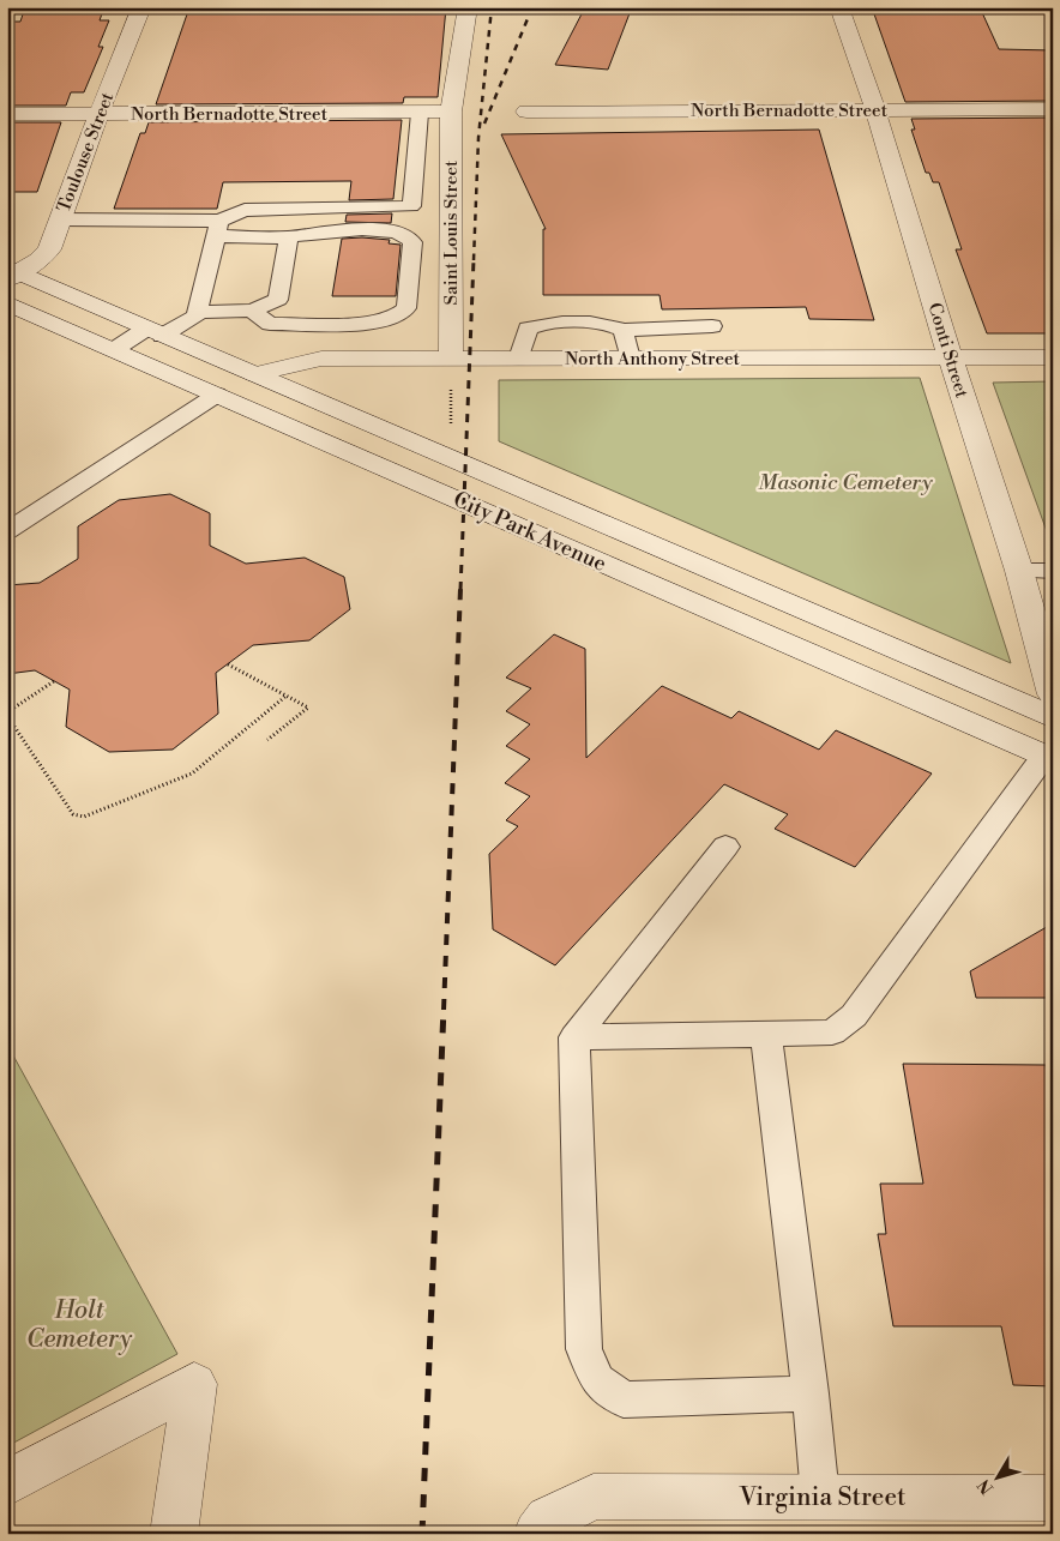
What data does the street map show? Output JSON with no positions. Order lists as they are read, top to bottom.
{
  "streets": {
    "street": [
      "North Bernadotte Street",
      "Toulouse Street",
      "Saint Louis Street",
      "Conti Street",
      "North Anthony Street",
      "City Park Avenue",
      "Virginia Street"
    ]
  },
  "crossings": [
    ["North Bernadotte Street", "Toulouse Street"],
    ["North Bernadotte Street", "Saint Louis Street"],
    ["North Bernadotte Street", "Conti Street"],
    ["Toulouse Street", "City Park Avenue"],
    ["Saint Louis Street", "North Anthony Street"],
    ["Conti Street", "North Anthony Street"],
    ["North Anthony Street", "City Park Avenue"]
  ],
  "parks": ["Masonic Cemetery", "Holt Cemetery"],
  "north": "bottom left"
}
